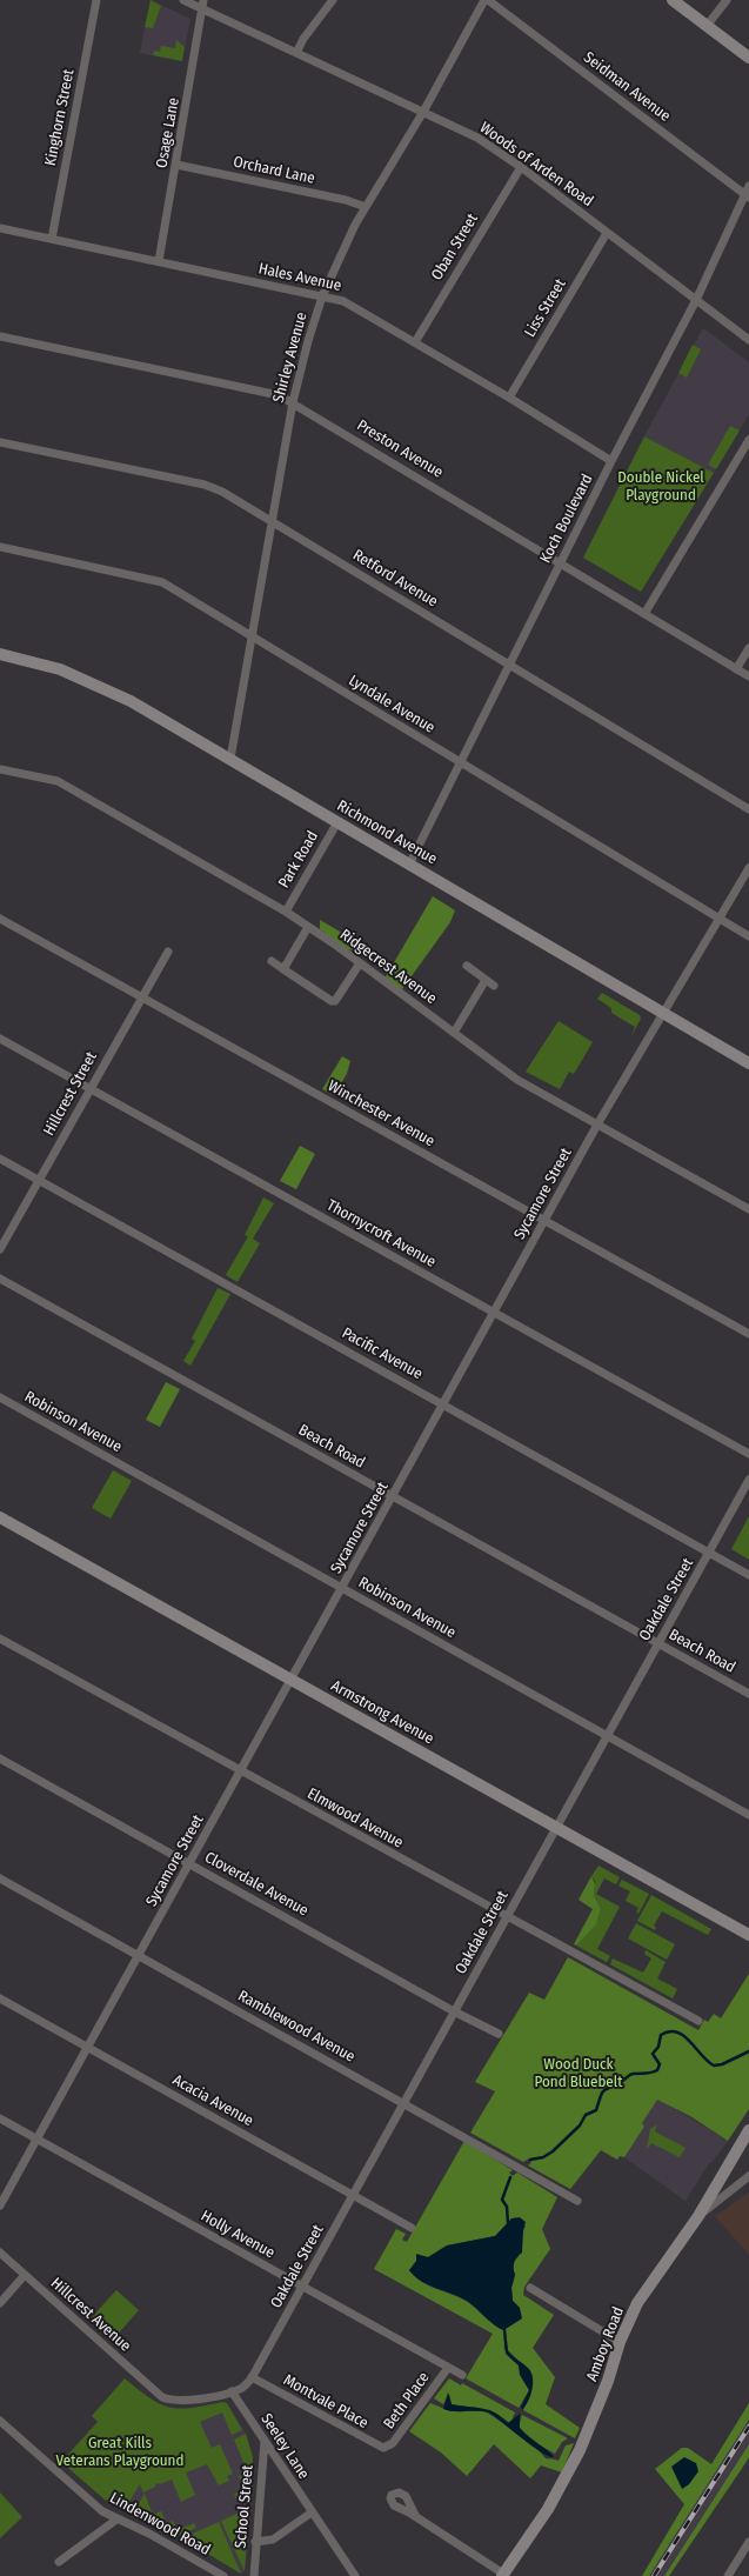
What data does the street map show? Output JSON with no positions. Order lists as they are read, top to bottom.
{
  "streets": {
    "main road": ["Richmond Avenue", "Armstrong Avenue", "Amboy Road"],
    "street": [
      "Seidman Avenue",
      "Kinghorn Street",
      "Osage Lane",
      "Woods of Arden Road",
      "Orchard Lane",
      "Oban Street",
      "Hales Avenue",
      "Liss Street",
      "Shirley Avenue",
      "Preston Avenue",
      "Koch Boulevard",
      "Retford Avenue",
      "Lyndale Avenue",
      "Park Road",
      "Ridgecrest Avenue",
      "Hillcrest Street",
      "Winchester Avenue",
      "Sycamore Street",
      "Thornycroft Avenue",
      "Pacific Avenue",
      "Robinson Avenue",
      "Beach Road",
      "Oakdale Street",
      "Elmwood Avenue",
      "Cloverdale Avenue",
      "Ramblewood Avenue",
      "Acacia Avenue",
      "Holly Avenue",
      "Hillcrest Avenue",
      "Beth Place",
      "Montvale Place",
      "Seeley Lane",
      "School Street",
      "Lindenwood Road"
    ]
  },
  "crossings": [
    ["Seidman Avenue", "Shirley Avenue"],
    ["Seidman Avenue", "Koch Boulevard"],
    ["Kinghorn Street", "Hales Avenue"],
    ["Osage Lane", "Woods of Arden Road"],
    ["Osage Lane", "Orchard Lane"],
    ["Osage Lane", "Hales Avenue"],
    ["Woods of Arden Road", "Oban Street"],
    ["Woods of Arden Road", "Liss Street"],
    ["Woods of Arden Road", "Shirley Avenue"],
    ["Woods of Arden Road", "Koch Boulevard"],
    ["Orchard Lane", "Shirley Avenue"],
    ["Oban Street", "Hales Avenue"],
    ["Hales Avenue", "Liss Street"],
    ["Hales Avenue", "Shirley Avenue"],
    ["Hales Avenue", "Koch Boulevard"],
    ["Shirley Avenue", "Preston Avenue"],
    ["Shirley Avenue", "Retford Avenue"],
    ["Shirley Avenue", "Lyndale Avenue"],
    ["Shirley Avenue", "Richmond Avenue"],
    ["Preston Avenue", "Koch Boulevard"],
    ["Koch Boulevard", "Retford Avenue"],
    ["Koch Boulevard", "Lyndale Avenue"],
    ["Koch Boulevard", "Richmond Avenue"],
    ["Lyndale Avenue", "Sycamore Street"],
    ["Richmond Avenue", "Park Road"],
    ["Richmond Avenue", "Sycamore Street"],
    ["Park Road", "Ridgecrest Avenue"],
    ["Ridgecrest Avenue", "Sycamore Street"],
    ["Hillcrest Street", "Winchester Avenue"],
    ["Hillcrest Street", "Thornycroft Avenue"],
    ["Hillcrest Street", "Pacific Avenue"],
    ["Winchester Avenue", "Sycamore Street"],
    ["Sycamore Street", "Thornycroft Avenue"],
    ["Sycamore Street", "Pacific Avenue"],
    ["Sycamore Street", "Robinson Avenue"],
    ["Sycamore Street", "Beach Road"],
    ["Sycamore Street", "Armstrong Avenue"],
    ["Sycamore Street", "Elmwood Avenue"],
    ["Sycamore Street", "Cloverdale Avenue"],
    ["Sycamore Street", "Ramblewood Avenue"],
    ["Sycamore Street", "Acacia Avenue"],
    ["Sycamore Street", "Holly Avenue"],
    ["Pacific Avenue", "Oakdale Street"],
    ["Robinson Avenue", "Oakdale Street"],
    ["Beach Road", "Oakdale Street"],
    ["Oakdale Street", "Armstrong Avenue"],
    ["Oakdale Street", "Elmwood Avenue"],
    ["Oakdale Street", "Cloverdale Avenue"],
    ["Oakdale Street", "Ramblewood Avenue"],
    ["Oakdale Street", "Acacia Avenue"],
    ["Oakdale Street", "Holly Avenue"],
    ["Oakdale Street", "Hillcrest Avenue"],
    ["Oakdale Street", "Montvale Place"],
    ["Oakdale Street", "Seeley Lane"],
    ["Holly Avenue", "Beth Place"],
    ["Hillcrest Avenue", "Seeley Lane"],
    ["Beth Place", "Montvale Place"],
    ["Seeley Lane", "School Street"]
  ],
  "parks": ["Double Nickel Playground", "Wood Duck Pond Bluebelt", "Great Kills Veterans Playground"]
}
